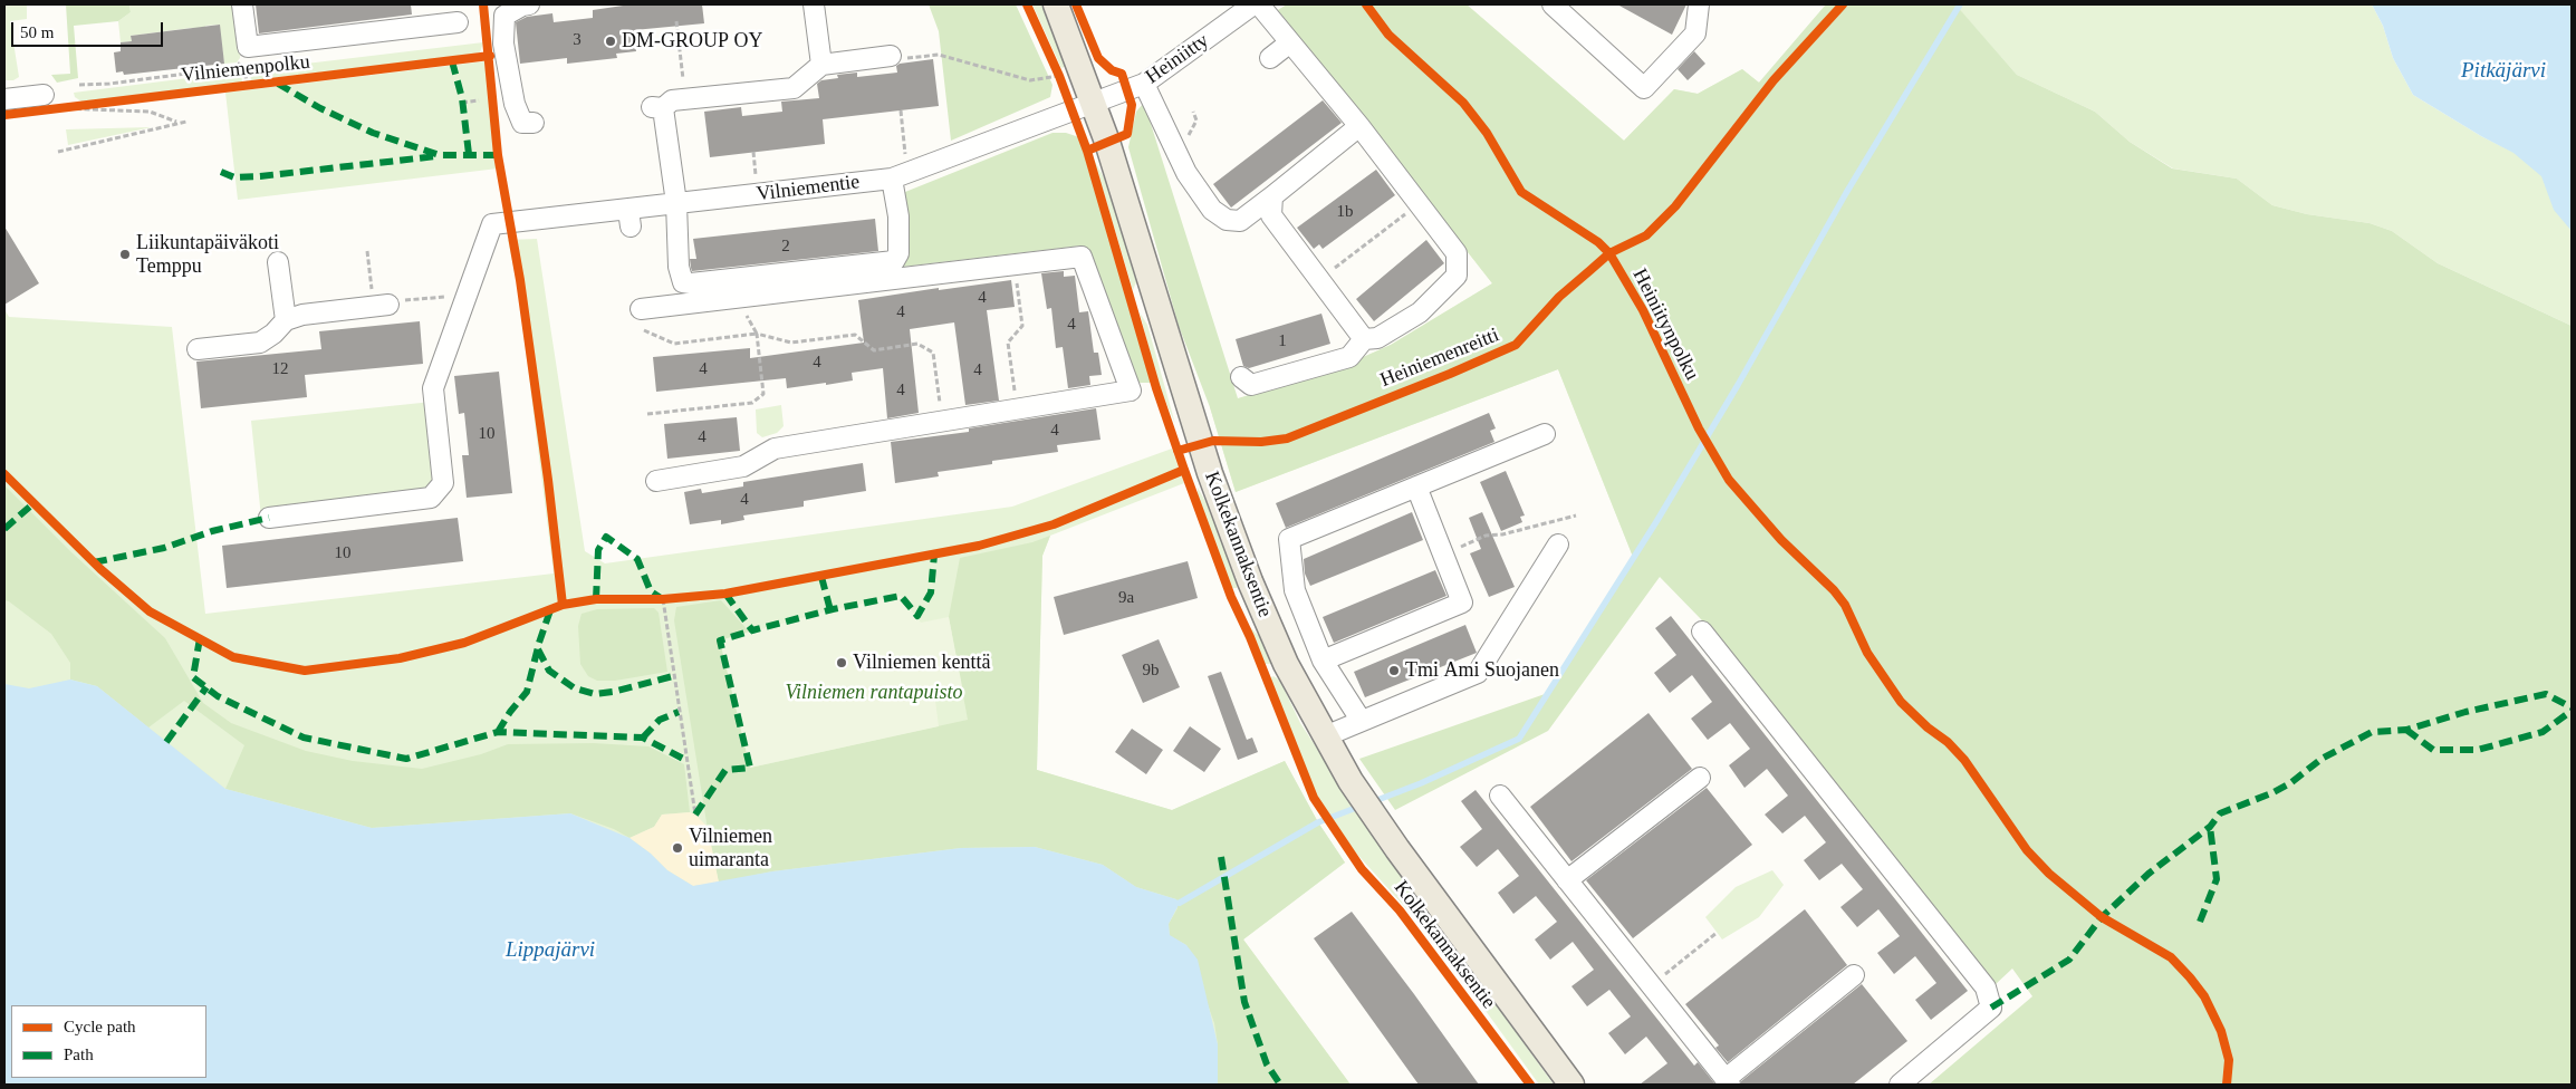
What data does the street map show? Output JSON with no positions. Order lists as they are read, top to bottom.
{
  "streets": {
    "main road": ["Kolkekannaksentie"],
    "street": ["Heiniitty", "Vilniementie"],
    "cycle path": ["Vilniemenpolku", "Heiniitynpolku", "Heiniemenreitti"]
  },
  "crossings": [
    ["Heiniitty", "Vilniementie"],
    ["Heiniitty", "Kolkekannaksentie"],
    ["Vilniementie", "Kolkekannaksentie"]
  ],
  "water": ["Pitkäjärvi", "Lippajärvi"],
  "parks": ["Vilniemen rantapuisto"],
  "places": [
    "DM-GROUP OY",
    "Liikuntapäiväkoti Temppu",
    "Vilniemen kenttä",
    "Tmi Ami Suojanen",
    "Vilniemen uimaranta"
  ],
  "house_numbers": [
    "3",
    "1b",
    "2",
    "4",
    "4",
    "4",
    "1",
    "4",
    "12",
    "4",
    "4",
    "4",
    "4",
    "10",
    "4",
    "4",
    "10",
    "9a",
    "9b"
  ],
  "legend": ["Cycle path", "Path"],
  "scale_bar": "50 m"
}
